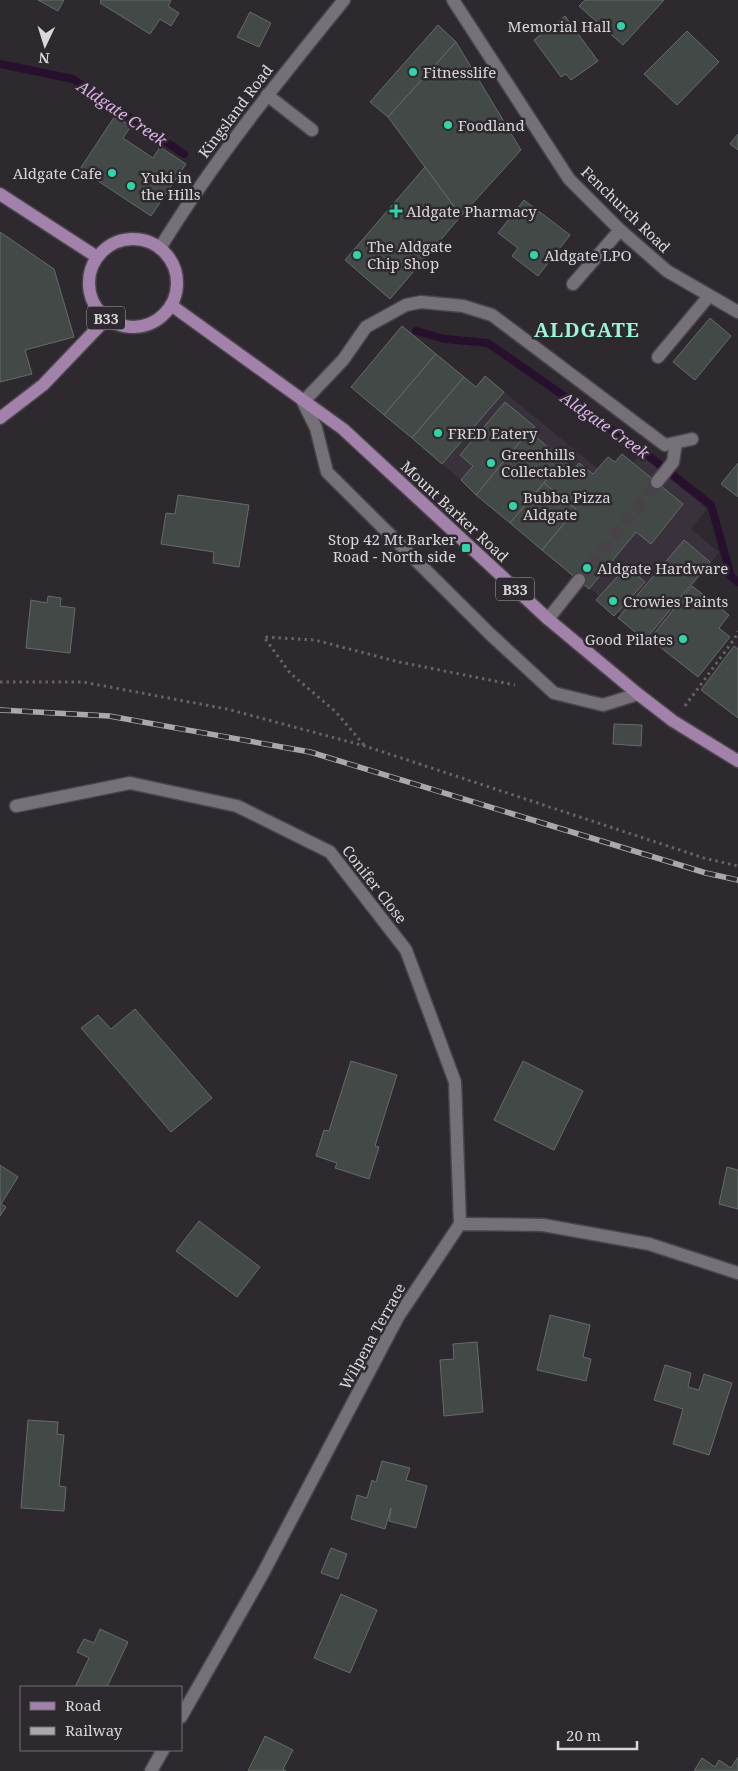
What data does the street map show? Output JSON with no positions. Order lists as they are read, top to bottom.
{
  "streets": {
    "main road": ["B33", "Mount Barker Road"],
    "street": [
      "Kingsland Road",
      "Fenchurch Road",
      "Conifer Close",
      "Wilpena Terrace"
    ]
  },
  "crossings": [
    ["Kingsland Road", "B33"],
    ["Kingsland Road", "Mount Barker Road"],
    ["B33", "Mount Barker Road"],
    ["Conifer Close", "Wilpena Terrace"]
  ],
  "districts": ["ALDGATE"],
  "water": ["Aldgate Creek"],
  "places": {
    "other": [
      "Memorial Hall",
      "Fitnesslife",
      "Foodland",
      "Aldgate Cafe",
      "Yuki in the Hills",
      "The Aldgate Chip Shop",
      "Aldgate LPO",
      "FRED Eatery",
      "Greenhills Collectables",
      "Bubba Pizza Aldgate",
      "Aldgate Hardware",
      "Crowies Paints",
      "Good Pilates"
    ],
    "health": ["Aldgate Pharmacy"],
    "transit": ["Stop 42 Mt Barker Road - North side"]
  },
  "legend": ["Road", "Railway"],
  "scale_bar": "20 m",
  "north": "bottom"
}
